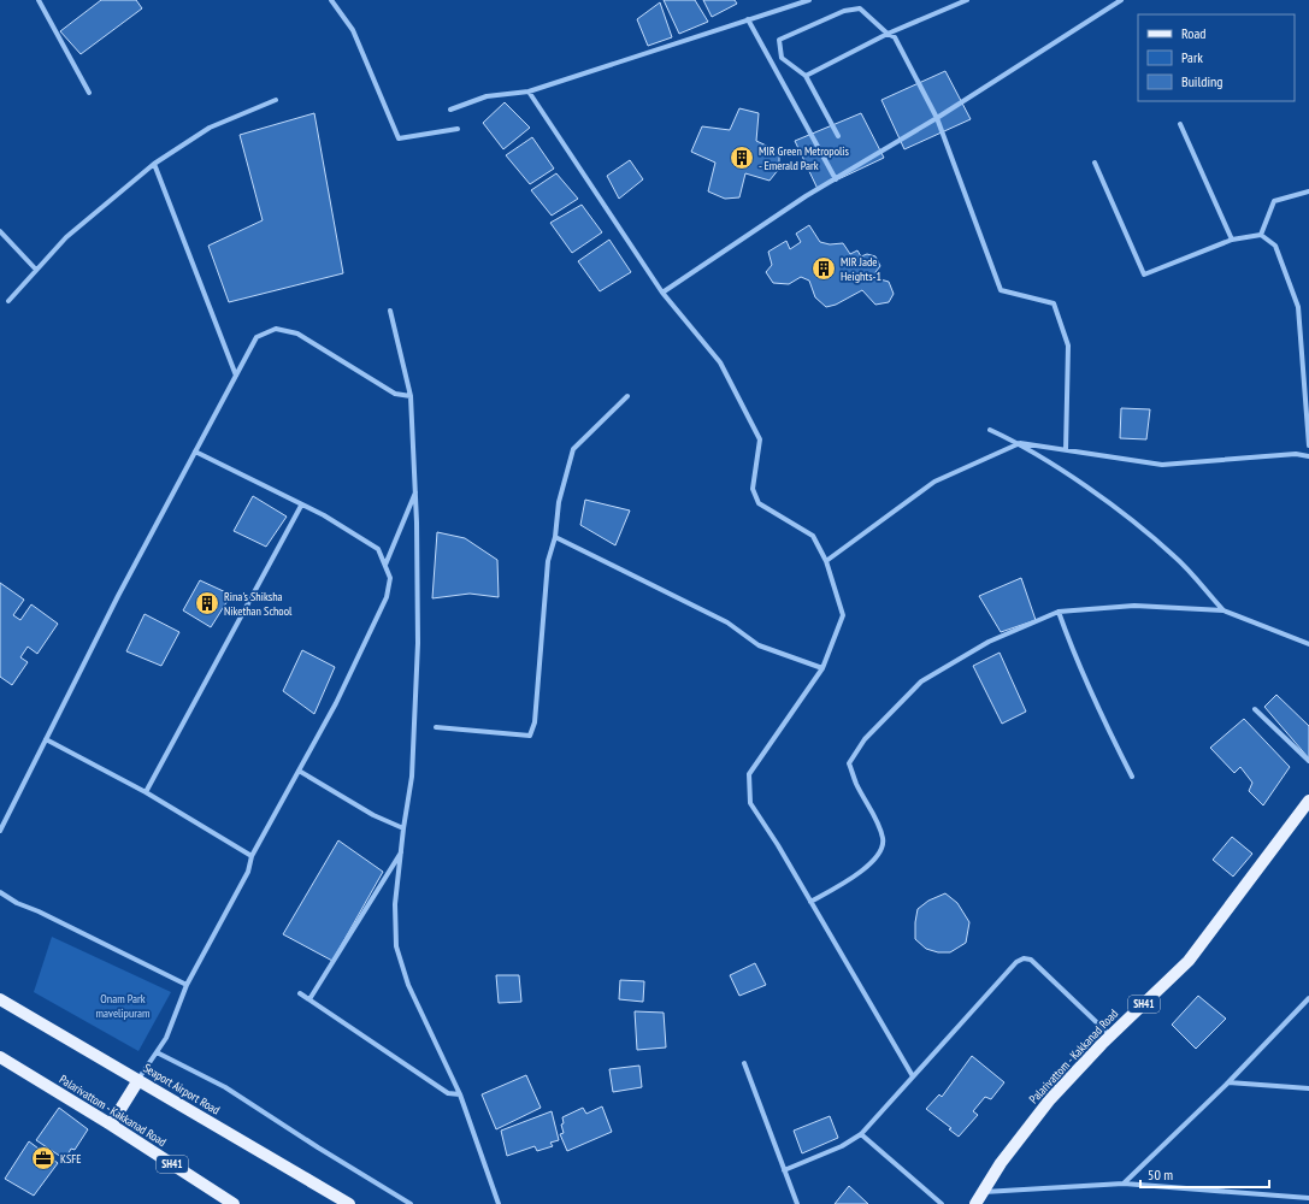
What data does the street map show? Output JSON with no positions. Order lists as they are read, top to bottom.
{
  "streets": {
    "main road": ["SH41", "Palarivattom - Kakkanad Road", "Seaport Airport Road"]
  },
  "parks": ["Onam Park mavelipuram"],
  "places": {
    "building": ["MIR Green Metropolis - Emerald Park", "MIR Jade Heights-1", "Rina's Shiksha Nikethan School"],
    "office": ["KSFE"]
  },
  "legend": ["Road", "Park", "Building"],
  "scale_bar": "50 m"
}
